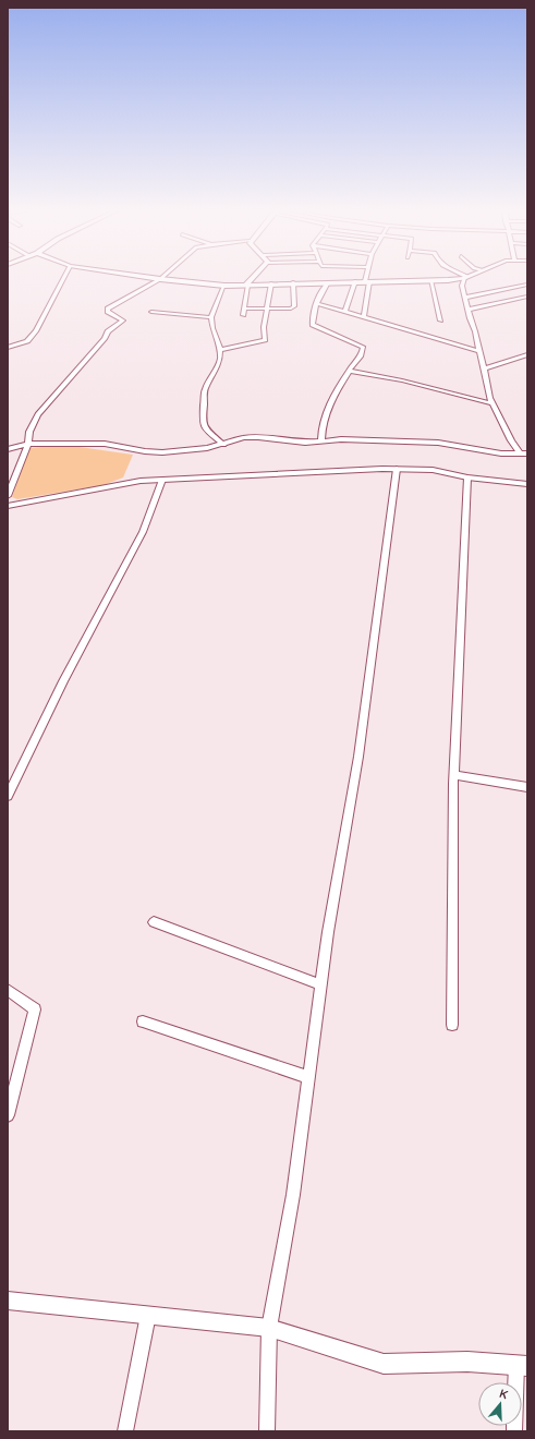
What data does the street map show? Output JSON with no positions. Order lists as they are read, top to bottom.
{
  "north": "top"
}
